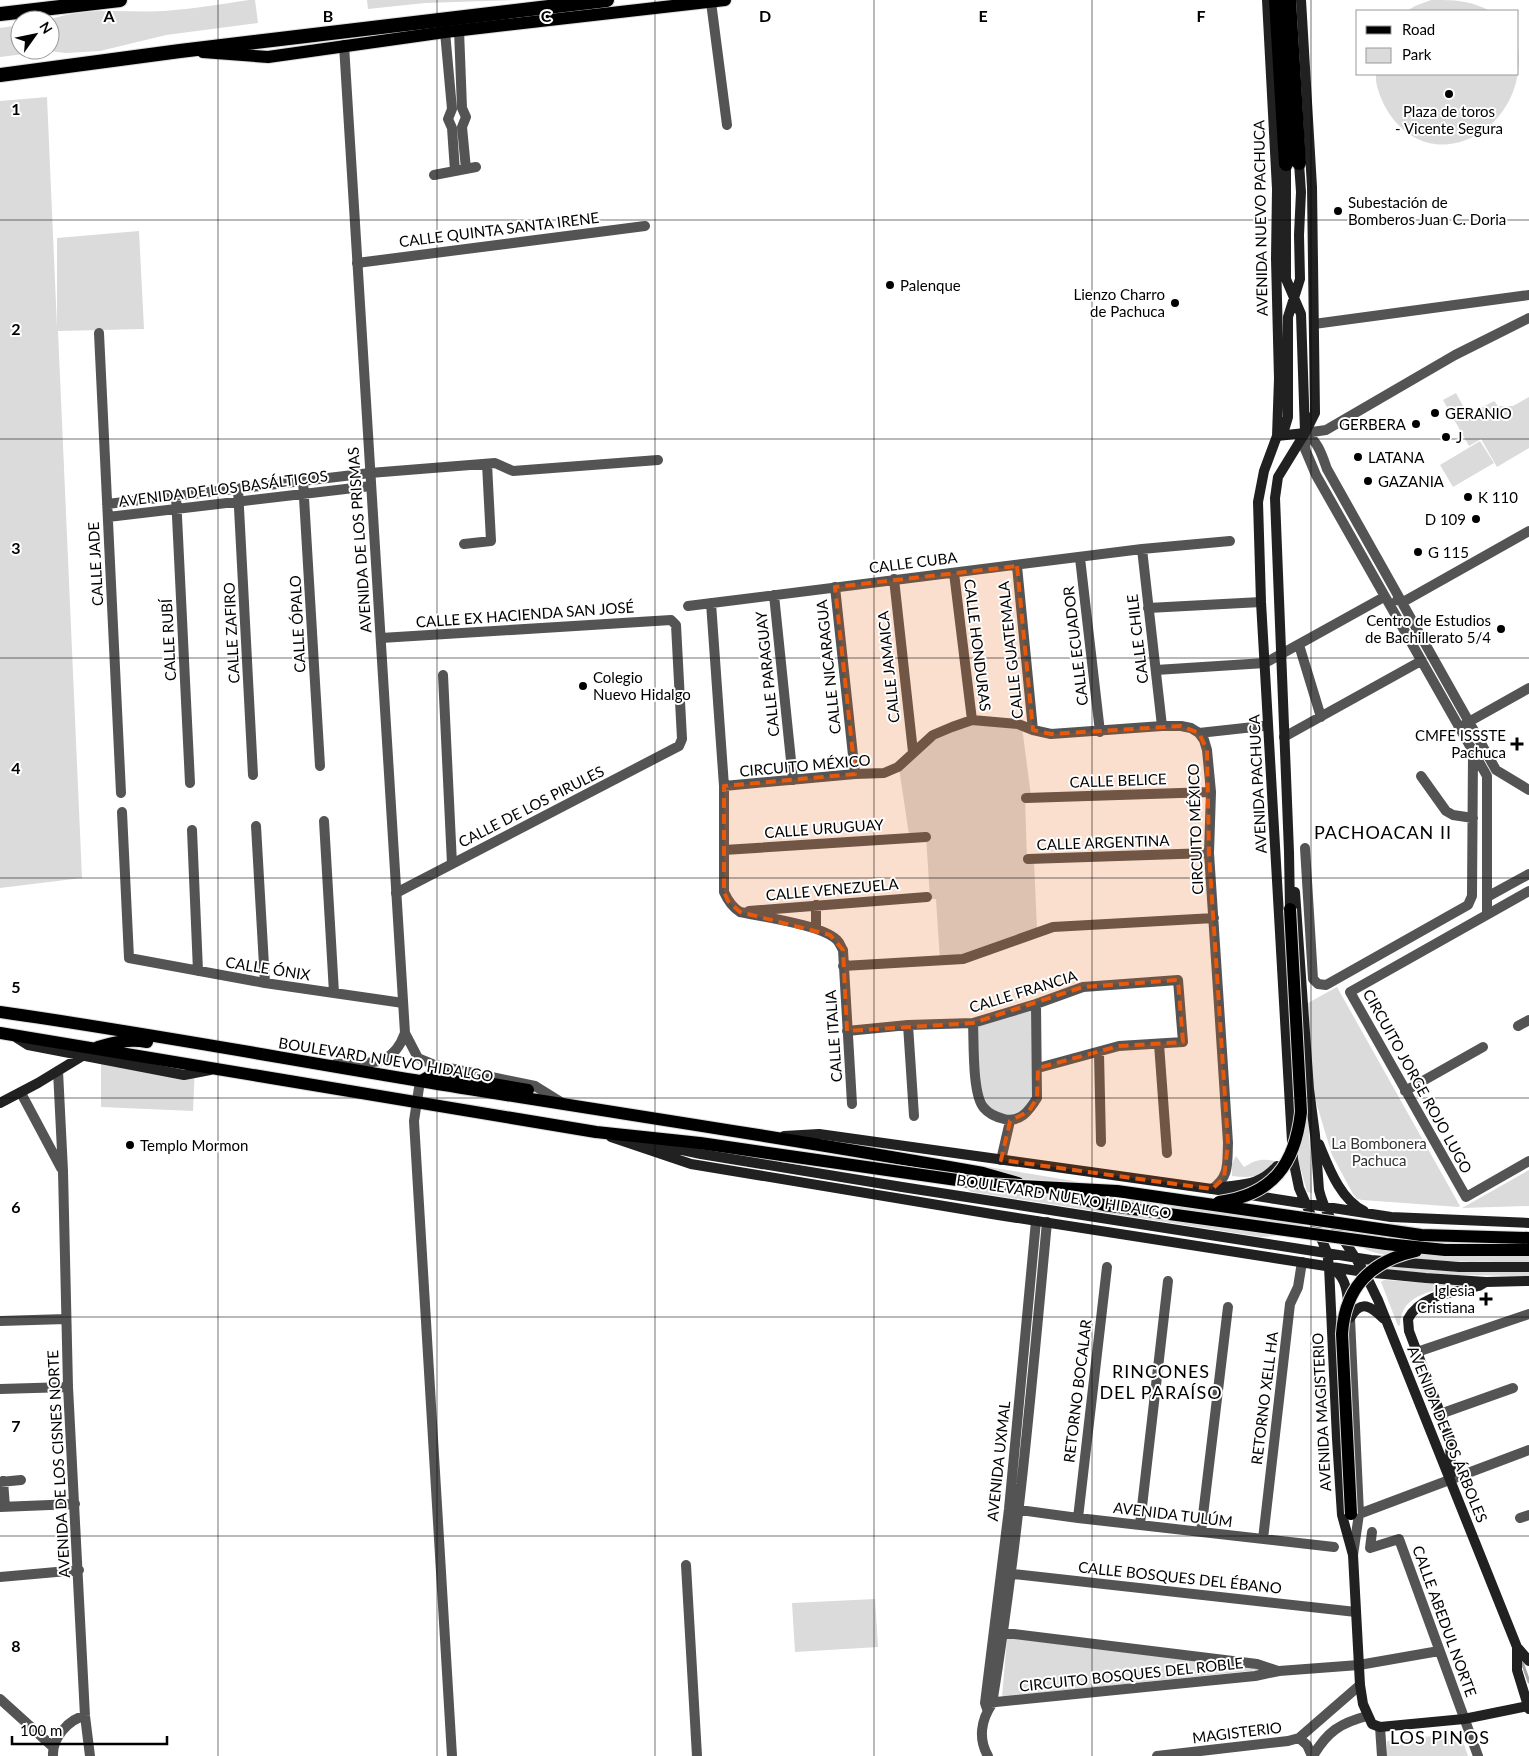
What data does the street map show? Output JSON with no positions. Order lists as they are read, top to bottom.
{
  "streets": {
    "main road": [
      "AVENIDA NUEVO PACHUCA",
      "AVENIDA PACHUCA",
      "BOULEVARD NUEVO HIDALGO",
      "AVENIDA MAGISTERIO",
      "AVENIDA DE LOS ÁRBOLES"
    ],
    "street": [
      "CALLE QUINTA SANTA IRENE",
      "AVENIDA DE LOS BASÁLTICOS",
      "AVENIDA DE LOS PRISMAS",
      "CALLE CUBA",
      "CALLE JADE",
      "CALLE EX HACIENDA SAN JOSÉ",
      "CALLE ÓPALO",
      "CALLE ZAFIRO",
      "CALLE CHILE",
      "CALLE RUBÍ",
      "CALLE HONDURAS",
      "CALLE ECUADOR",
      "CALLE GUATEMALA",
      "CALLE NICARAGUA",
      "CALLE JAMAICA",
      "CALLE PARAGUAY",
      "CIRCUITO MÉXICO",
      "CALLE BELICE",
      "CALLE DE LOS PIRULES",
      "CALLE URUGUAY",
      "CALLE ARGENTINA",
      "CALLE VENEZUELA",
      "CALLE ÓNIX",
      "CALLE FRANCIA",
      "CALLE ITALIA",
      "CIRCUITO JORGE ROJO LUGO",
      "RETORNO BOCALAR",
      "RETORNO XELL HA",
      "AVENIDA UXMAL",
      "AVENIDA DE LOS CISNES NORTE",
      "AVENIDA TULÚM",
      "CALLE BOSQUES DEL ÉBANO",
      "CALLE ABEDUL NORTE",
      "CIRCUITO BOSQUES DEL ROBLE",
      "MAGISTERIO"
    ]
  },
  "crossings": [
    ["AVENIDA NUEVO PACHUCA", "AVENIDA PACHUCA"],
    ["CALLE QUINTA SANTA IRENE", "AVENIDA DE LOS PRISMAS"],
    ["AVENIDA DE LOS BASÁLTICOS", "AVENIDA DE LOS PRISMAS"],
    ["AVENIDA DE LOS BASÁLTICOS", "CALLE JADE"],
    ["AVENIDA DE LOS BASÁLTICOS", "CALLE ÓPALO"],
    ["AVENIDA DE LOS BASÁLTICOS", "CALLE ZAFIRO"],
    ["AVENIDA DE LOS BASÁLTICOS", "CALLE RUBÍ"],
    ["AVENIDA DE LOS PRISMAS", "CALLE EX HACIENDA SAN JOSÉ"],
    ["AVENIDA DE LOS PRISMAS", "CALLE DE LOS PIRULES"],
    ["AVENIDA DE LOS PRISMAS", "CALLE ÓNIX"],
    ["AVENIDA DE LOS PRISMAS", "BOULEVARD NUEVO HIDALGO"],
    ["CALLE CUBA", "CALLE CHILE"],
    ["CALLE CUBA", "CALLE HONDURAS"],
    ["CALLE CUBA", "CALLE ECUADOR"],
    ["CALLE CUBA", "CALLE GUATEMALA"],
    ["CALLE CUBA", "CALLE NICARAGUA"],
    ["CALLE CUBA", "CALLE JAMAICA"],
    ["CALLE CUBA", "CALLE PARAGUAY"],
    ["CALLE EX HACIENDA SAN JOSÉ", "CALLE DE LOS PIRULES"],
    ["CALLE CHILE", "CIRCUITO MÉXICO"],
    ["CALLE HONDURAS", "CIRCUITO MÉXICO"],
    ["CALLE ECUADOR", "CIRCUITO MÉXICO"],
    ["CALLE GUATEMALA", "CIRCUITO MÉXICO"],
    ["CALLE NICARAGUA", "CIRCUITO MÉXICO"],
    ["CALLE JAMAICA", "CIRCUITO MÉXICO"],
    ["CALLE PARAGUAY", "CIRCUITO MÉXICO"],
    ["CIRCUITO MÉXICO", "CALLE BELICE"],
    ["CIRCUITO MÉXICO", "CALLE URUGUAY"],
    ["CIRCUITO MÉXICO", "CALLE ARGENTINA"],
    ["CIRCUITO MÉXICO", "CALLE VENEZUELA"],
    ["CIRCUITO MÉXICO", "BOULEVARD NUEVO HIDALGO"],
    ["AVENIDA PACHUCA", "BOULEVARD NUEVO HIDALGO"],
    ["CALLE FRANCIA", "CALLE ITALIA"],
    ["BOULEVARD NUEVO HIDALGO", "AVENIDA DE LOS ÁRBOLES"],
    ["RETORNO BOCALAR", "AVENIDA TULÚM"],
    ["RETORNO XELL HA", "AVENIDA TULÚM"],
    ["AVENIDA MAGISTERIO", "CALLE BOSQUES DEL ÉBANO"],
    ["AVENIDA MAGISTERIO", "CIRCUITO BOSQUES DEL ROBLE"],
    ["AVENIDA MAGISTERIO", "MAGISTERIO"],
    ["AVENIDA UXMAL", "AVENIDA TULÚM"],
    ["AVENIDA UXMAL", "CALLE BOSQUES DEL ÉBANO"],
    ["AVENIDA UXMAL", "CIRCUITO BOSQUES DEL ROBLE"],
    ["CALLE ABEDUL NORTE", "CIRCUITO BOSQUES DEL ROBLE"]
  ],
  "districts": ["PACHOACAN II", "RINCONES DEL PARAÍSO", "LOS PINOS"],
  "parks": ["La Bombonera Pachuca"],
  "places": {
    "other": [
      "Plaza de toros - Vicente Segura",
      "Subestación de Bomberos Juan C. Doria",
      "Palenque",
      "Lienzo Charro de Pachuca",
      "GERANIO",
      "GERBERA",
      "J",
      "LATANA",
      "GAZANIA",
      "K 110",
      "D 109",
      "G 115",
      "Centro de Estudios de Bachillerato 5/4",
      "Colegio Nuevo Hidalgo",
      "Templo Mormon"
    ],
    "health": ["CMFE ISSSTE Pachuca", "Iglesia Cristiana"]
  },
  "legend": ["Road", "Park"],
  "scale_bar": "100 m",
  "north": "top right",
  "grid": {
    "columns": [
      "A",
      "B",
      "C",
      "D",
      "E",
      "F"
    ],
    "rows": [
      "1",
      "2",
      "3",
      "4",
      "5",
      "6",
      "7",
      "8"
    ]
  }
}
